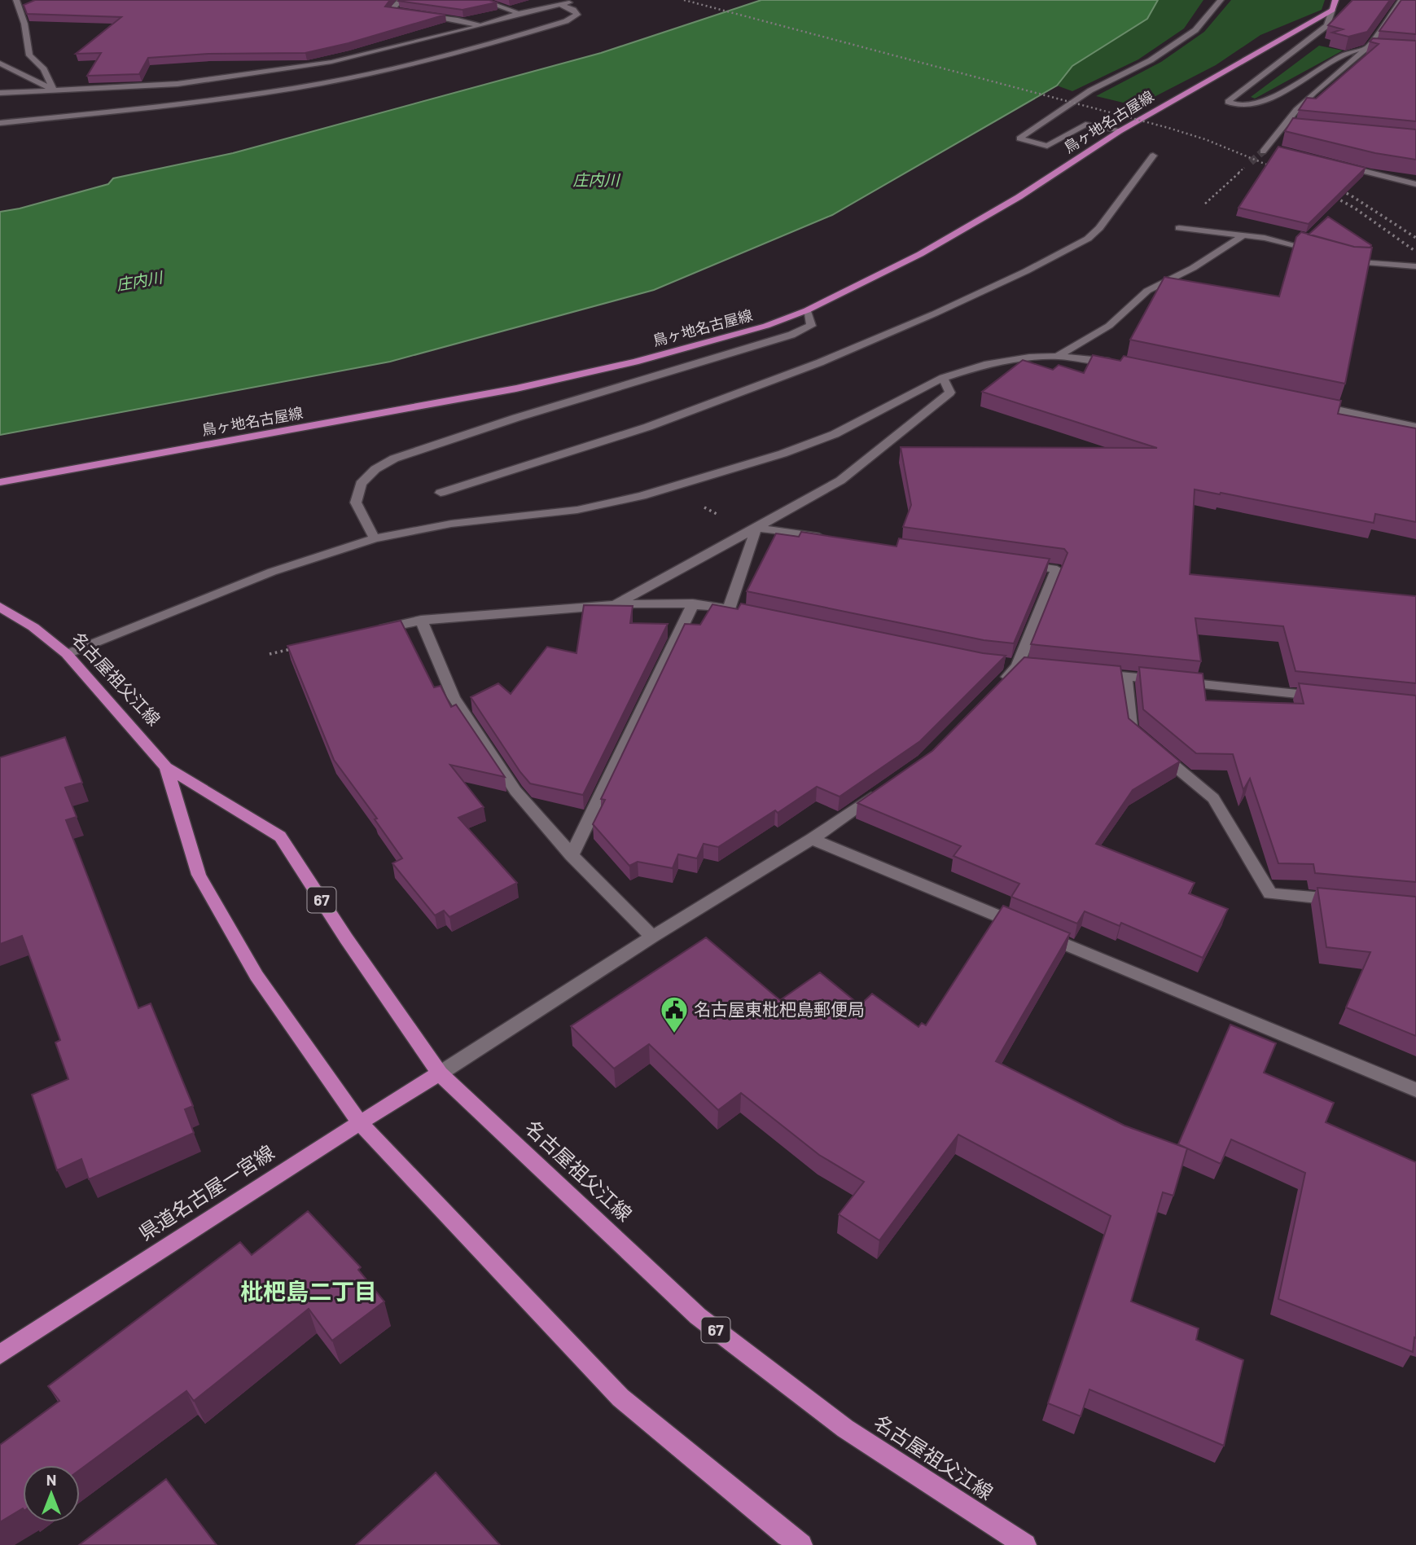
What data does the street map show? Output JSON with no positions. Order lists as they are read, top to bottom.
{
  "streets": {
    "main road": [
      "鳥ヶ地名古屋線",
      "名古屋祖父江線",
      "67",
      "県道名古屋一宮線"
    ]
  },
  "crossings": [
    ["名古屋祖父江線", "県道名古屋一宮線"]
  ],
  "districts": ["枇杷島二丁目"],
  "water": ["庄内川"],
  "places": {
    "public building": ["名古屋東枇杷島郵便局"]
  },
  "north": "top"
}
